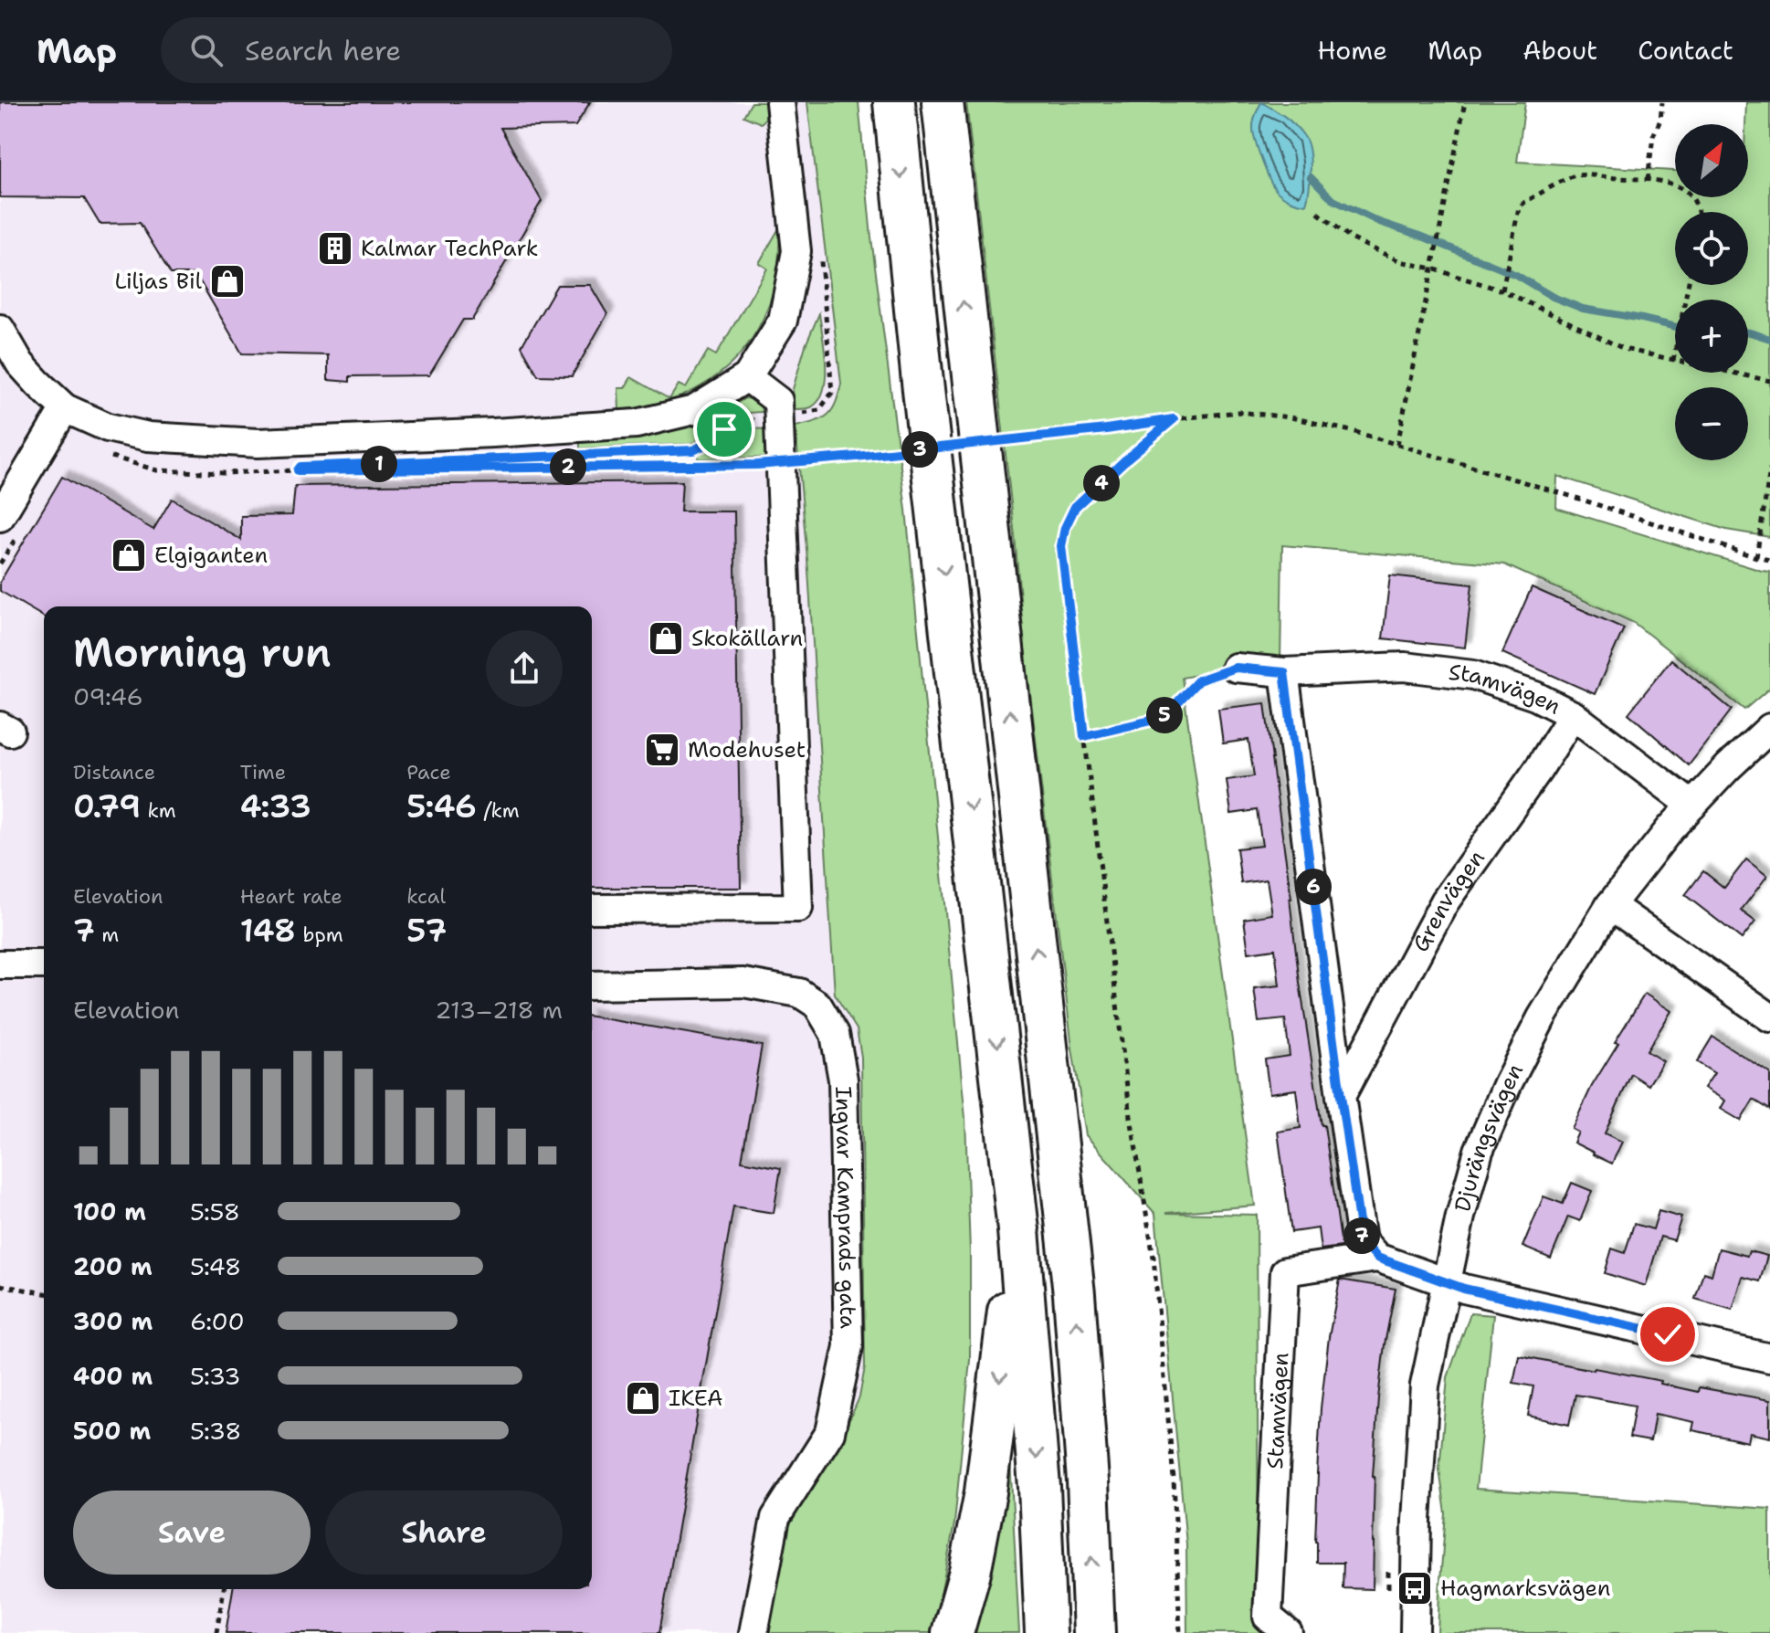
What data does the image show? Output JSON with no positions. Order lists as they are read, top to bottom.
{
  "streets": {
    "street": [
      "Stamvägen",
      "Grenvägen",
      "Djurängsvägen",
      "Ingvar Kamprads gata"
    ]
  },
  "crossings": [
    ["Stamvägen", "Grenvägen"],
    ["Stamvägen", "Djurängsvägen"]
  ],
  "places": {
    "building": ["Kalmar TechPark"],
    "shop": [
      "Liljas Bil",
      "Elgiganten",
      "Skokällarn",
      "IKEA"
    ],
    "supermarket": ["Modehuset"],
    "bus stop": ["Hagmarksvägen"]
  },
  "north": "top right",
  "page": {
    "header": "Map",
    "search": "Search here",
    "nav": [
      "Home",
      "Map",
      "About",
      "Contact"
    ],
    "map_buttons": ["+", "−"],
    "pins": [
      "3",
      "1",
      "2",
      "4",
      "5",
      "6",
      "7"
    ],
    "heading": ["Morning run", "09:46"],
    "stats": [
      ["Distance", "0.79 km"],
      ["Time", "4:33"],
      ["Pace", "5:46 /km"],
      ["Elevation", "7 m"],
      ["Heart rate", "148 bpm"],
      ["kcal", "57"]
    ],
    "chart": ["Elevation", "213–218 m"],
    "list": [
      {
        "name": "100 m",
        "note": "5:58"
      },
      {
        "name": "200 m",
        "note": "5:48"
      },
      {
        "name": "300 m",
        "note": "6:00"
      },
      {
        "name": "400 m",
        "note": "5:33"
      },
      {
        "name": "500 m",
        "note": "5:38"
      }
    ],
    "buttons": ["Save", "Share"]
  }
}
